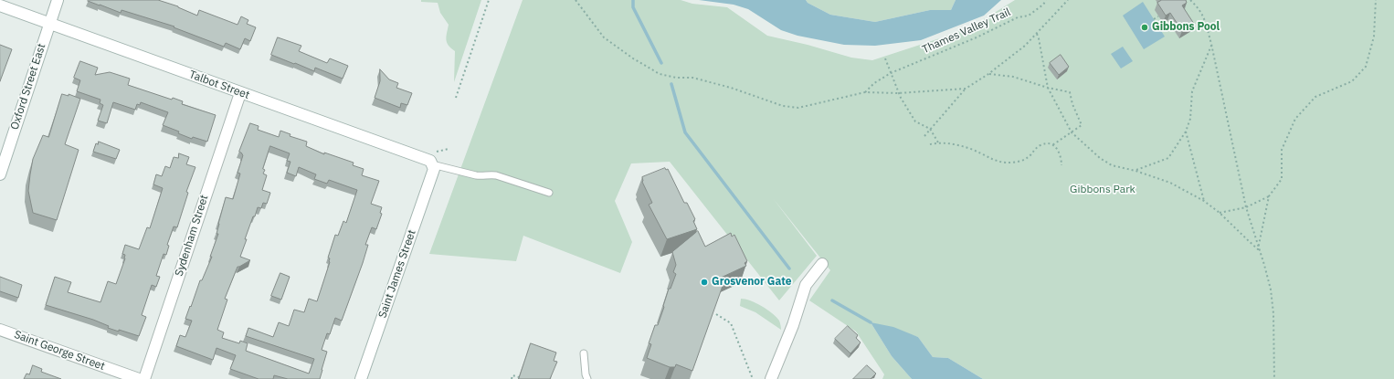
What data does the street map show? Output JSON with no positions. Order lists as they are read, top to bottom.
{
  "streets": {
    "street": [
      "Talbot Street",
      "Oxford Street East",
      "Sydenham Street",
      "Saint James Street",
      "Saint George Street"
    ],
    "path": ["Thames Valley Trail"]
  },
  "crossings": [
    ["Talbot Street", "Oxford Street East"],
    ["Talbot Street", "Sydenham Street"],
    ["Talbot Street", "Saint James Street"]
  ],
  "parks": ["Gibbons Park"],
  "places": ["Gibbons Pool", "Grosvenor Gate"]
}
